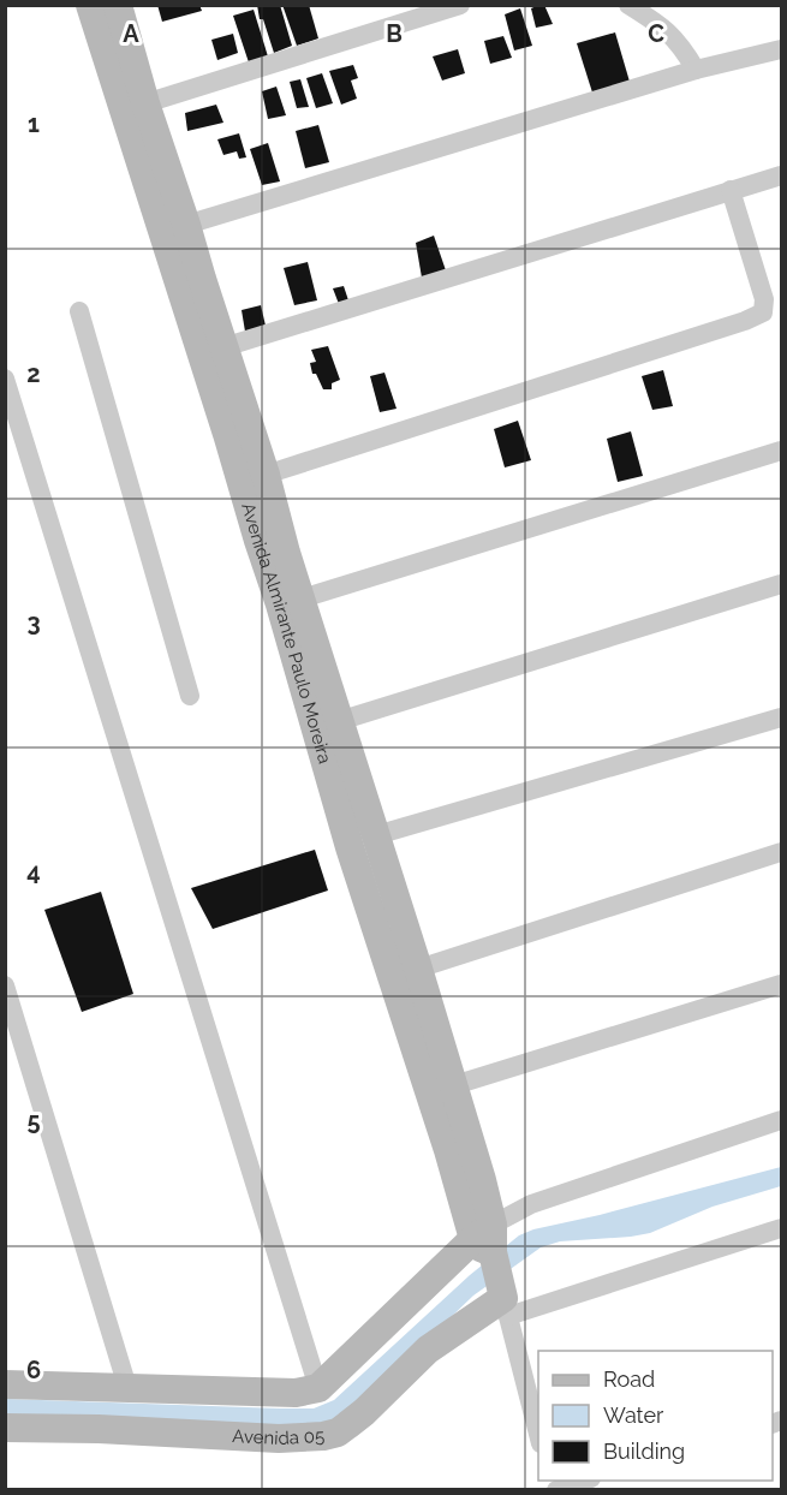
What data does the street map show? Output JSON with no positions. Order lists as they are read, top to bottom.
{
  "streets": {
    "main road": ["Avenida Almirante Paulo Moreira", "Avenida 05"]
  },
  "crossings": [
    ["Avenida Almirante Paulo Moreira", "Avenida 05"]
  ],
  "legend": ["Road", "Water", "Building"],
  "grid": {
    "columns": ["A", "B", "C"],
    "rows": [
      "1",
      "2",
      "3",
      "4",
      "5",
      "6"
    ]
  }
}
